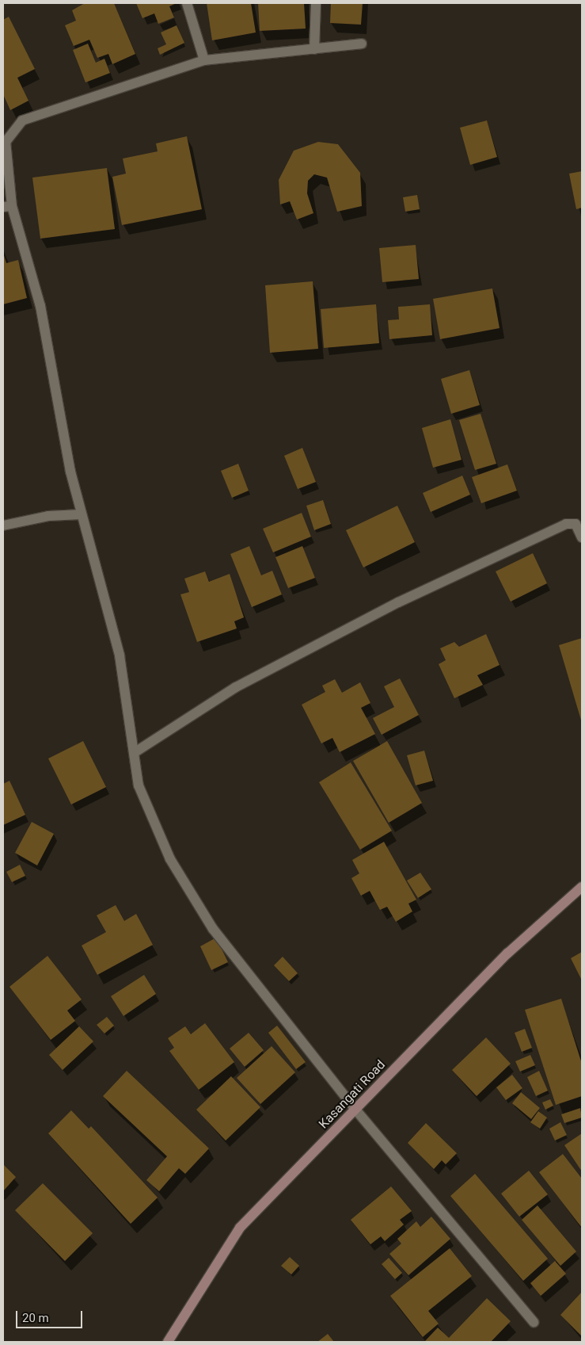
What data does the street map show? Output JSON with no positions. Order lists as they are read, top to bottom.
{
  "streets": {
    "street": ["Kasangati Road"]
  },
  "scale_bar": "20 m"
}
